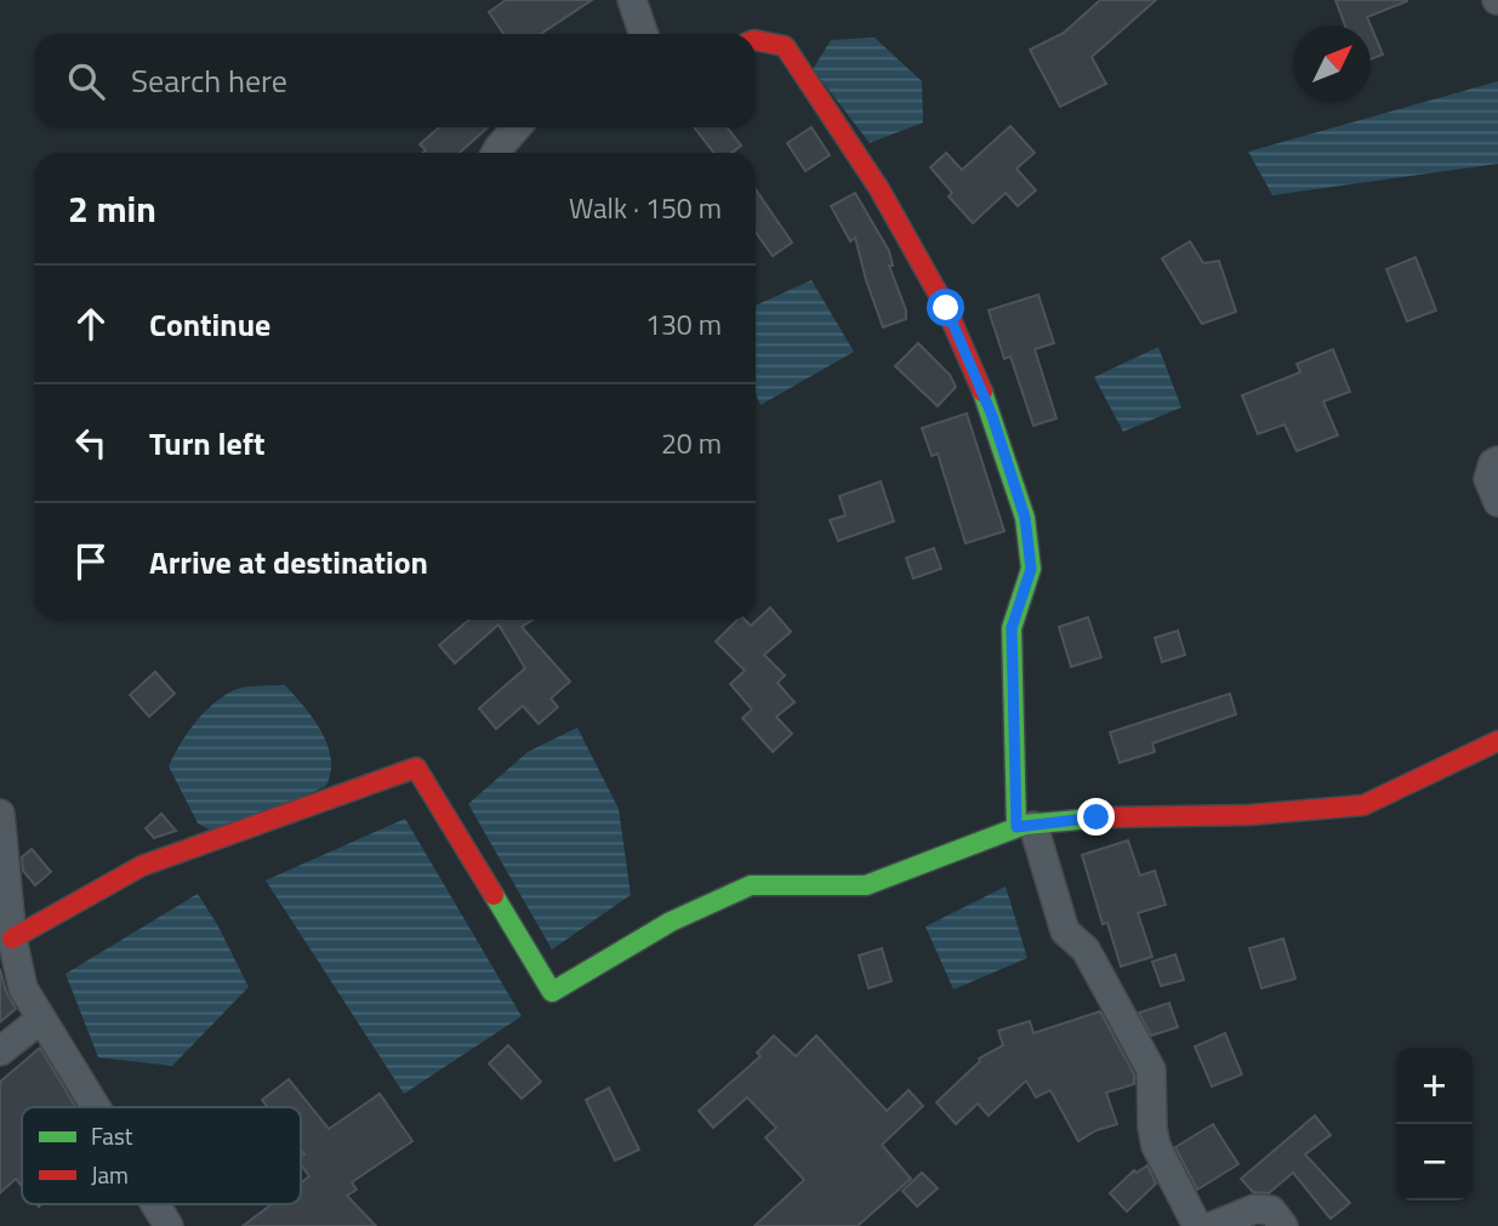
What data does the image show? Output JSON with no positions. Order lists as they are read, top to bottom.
{
  "legend": ["Fast", "Jam"],
  "north": "top right",
  "page": {
    "search": "Search here",
    "heading": ["2 min", "Walk · 150 m"],
    "list": [
      ["Continue", "130 m"],
      ["Turn left", "20 m"],
      "Arrive at destination"
    ],
    "map_buttons": ["+", "−"]
  }
}
